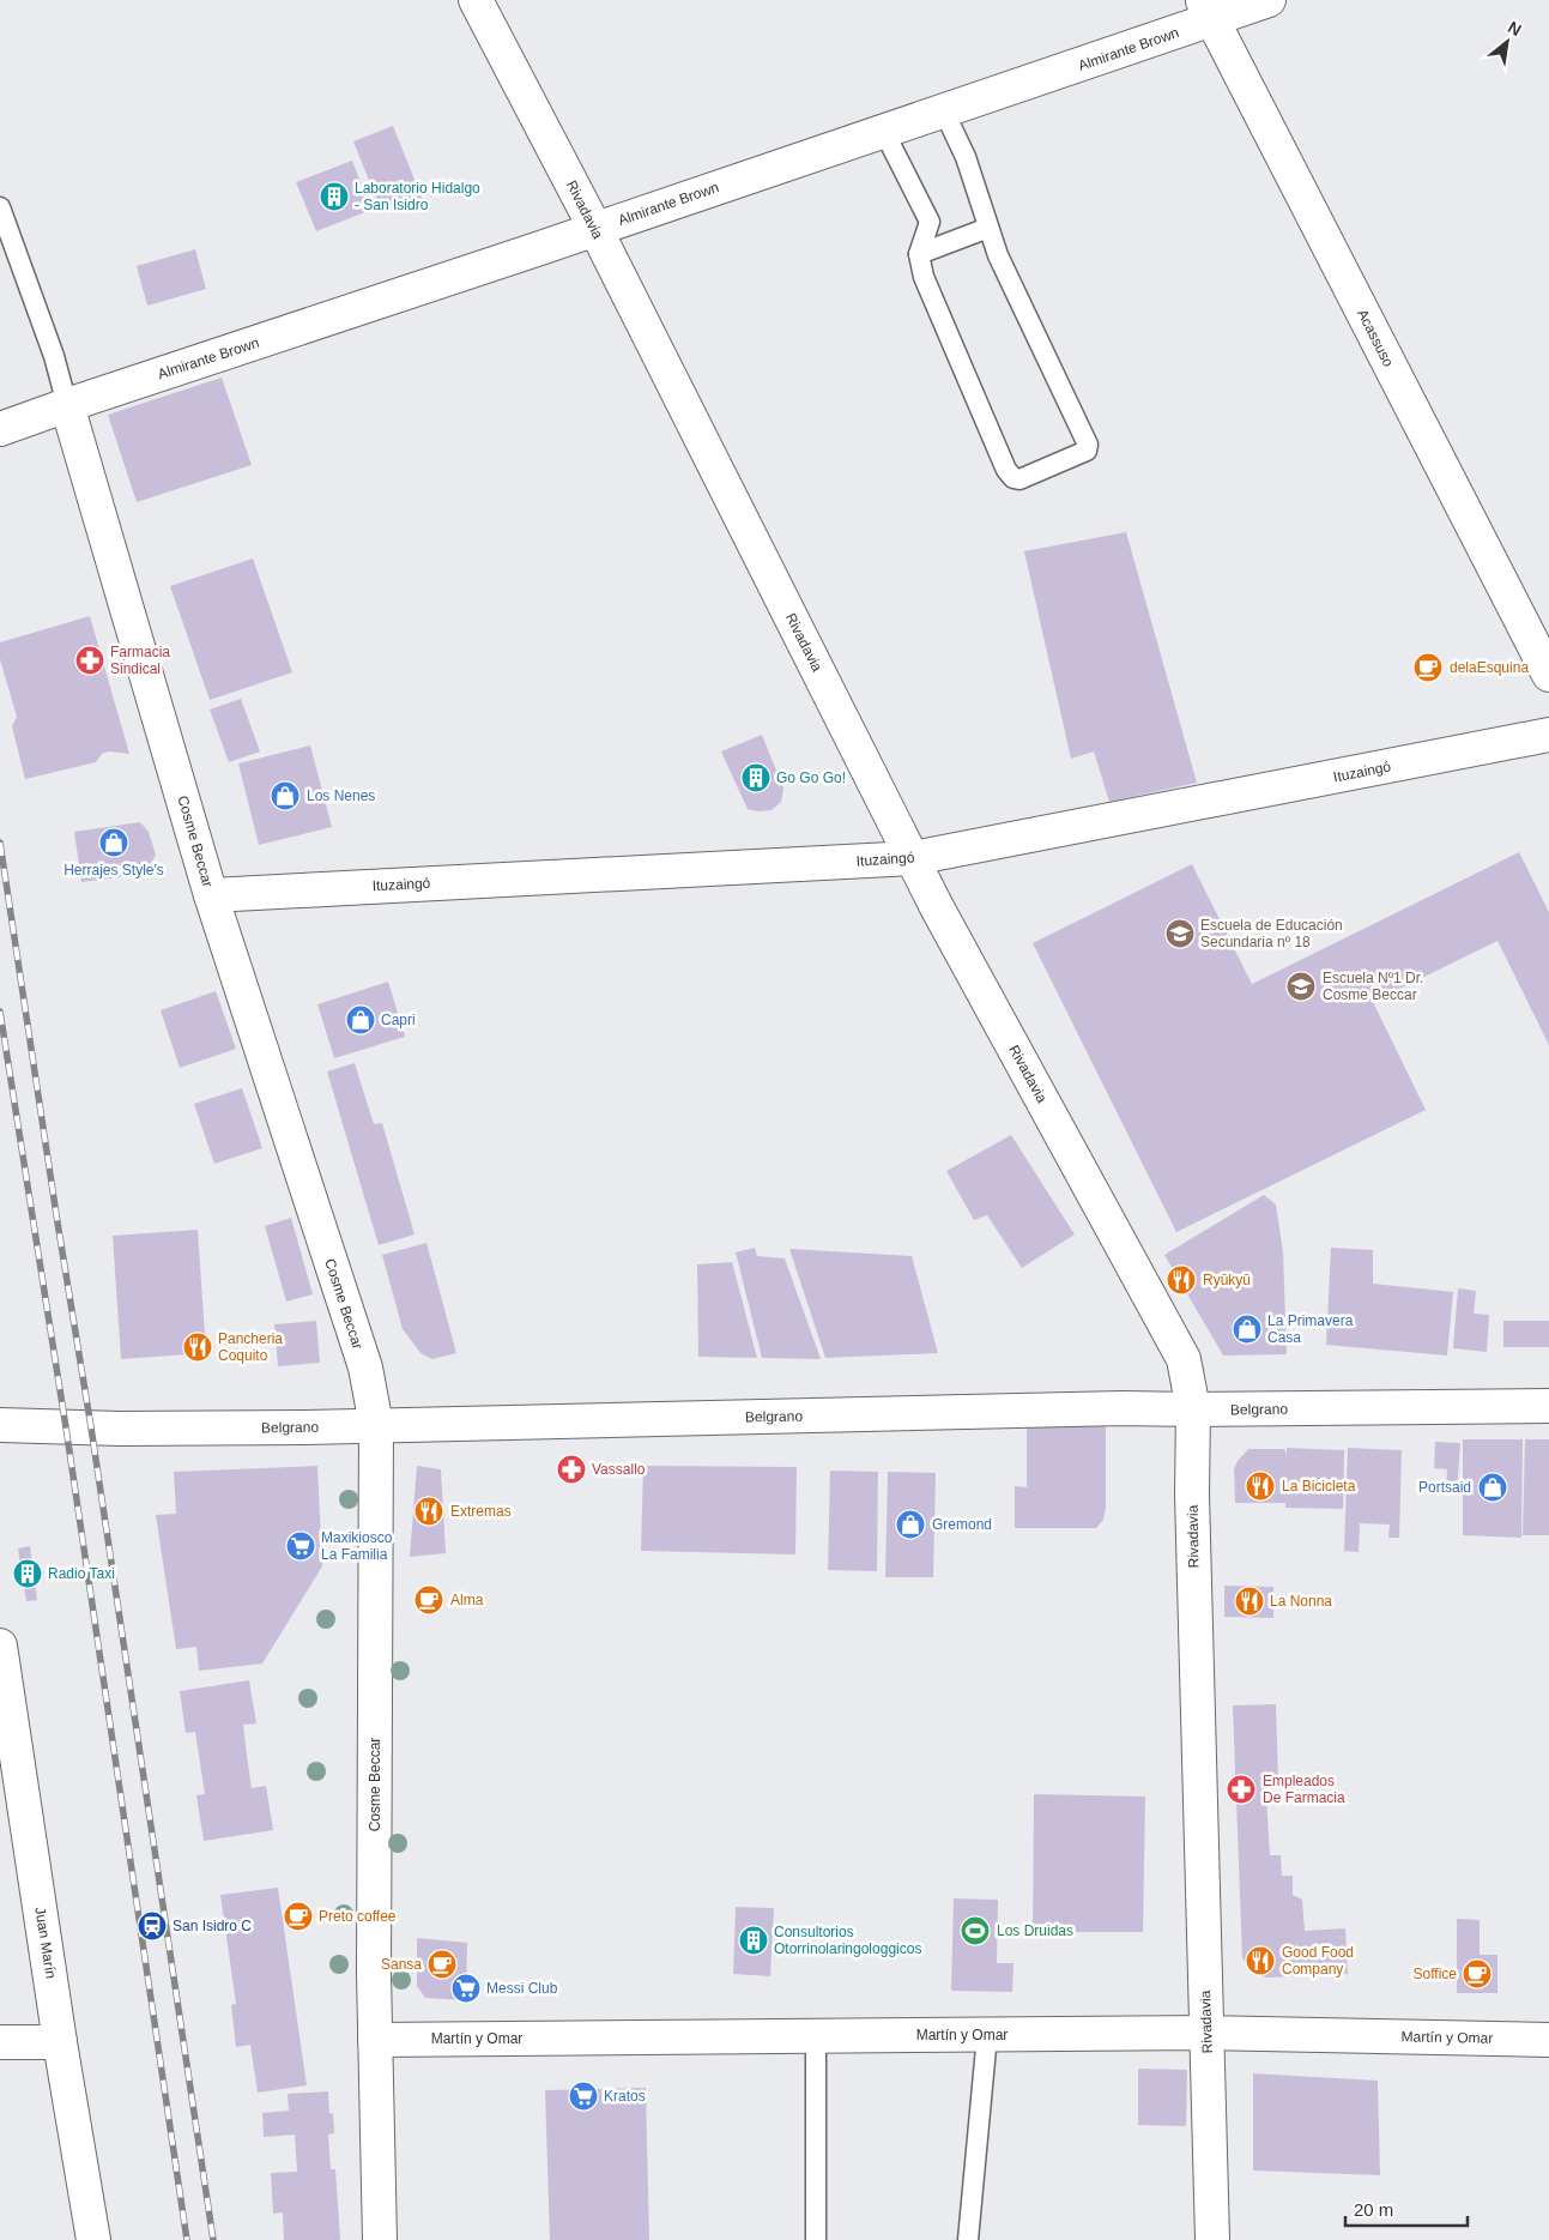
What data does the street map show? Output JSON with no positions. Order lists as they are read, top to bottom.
{
  "streets": {
    "street": [
      "Almirante Brown",
      "Rivadavia",
      "Acassuso",
      "Ituzaingó",
      "Cosme Beccar",
      "Belgrano",
      "Juan Marín",
      "Martín y Omar"
    ]
  },
  "crossings": [
    ["Almirante Brown", "Rivadavia"],
    ["Almirante Brown", "Acassuso"],
    ["Almirante Brown", "Cosme Beccar"],
    ["Rivadavia", "Ituzaingó"],
    ["Rivadavia", "Belgrano"],
    ["Rivadavia", "Martín y Omar"],
    ["Ituzaingó", "Cosme Beccar"],
    ["Cosme Beccar", "Belgrano"],
    ["Cosme Beccar", "Martín y Omar"]
  ],
  "places": {
    "building": [
      "Laboratorio Hidalgo - San Isidro",
      "Go Go Go!",
      "Radio Taxi",
      "Consultorios Otorrinolaringologgicos"
    ],
    "pharmacy": ["Farmacia Sindical", "Vassallo", "Empleados De Farmacia"],
    "cafe": [
      "delaEsquina",
      "Alma",
      "Preto coffee",
      "Sansa",
      "Soffice"
    ],
    "shop": [
      "Los Nenes",
      "Herrajes Style's",
      "Capri",
      "La Primavera Casa",
      "Portsaid",
      "Gremond"
    ],
    "school or university": ["Escuela de Educación Secundaria nº 18", "Escuela Nº1 Dr. Cosme Beccar"],
    "restaurant": [
      "Ryūkyū",
      "Pancheria Coquito",
      "La Bicicleta",
      "Extremas",
      "La Nonna",
      "Good Food Company"
    ],
    "supermarket": ["Maxikiosco La Familia", "Messi Club", "Kratos"],
    "station": ["San Isidro C"],
    "sports": ["Los Druidas"]
  },
  "scale_bar": "20 m",
  "north": "top right"
}
